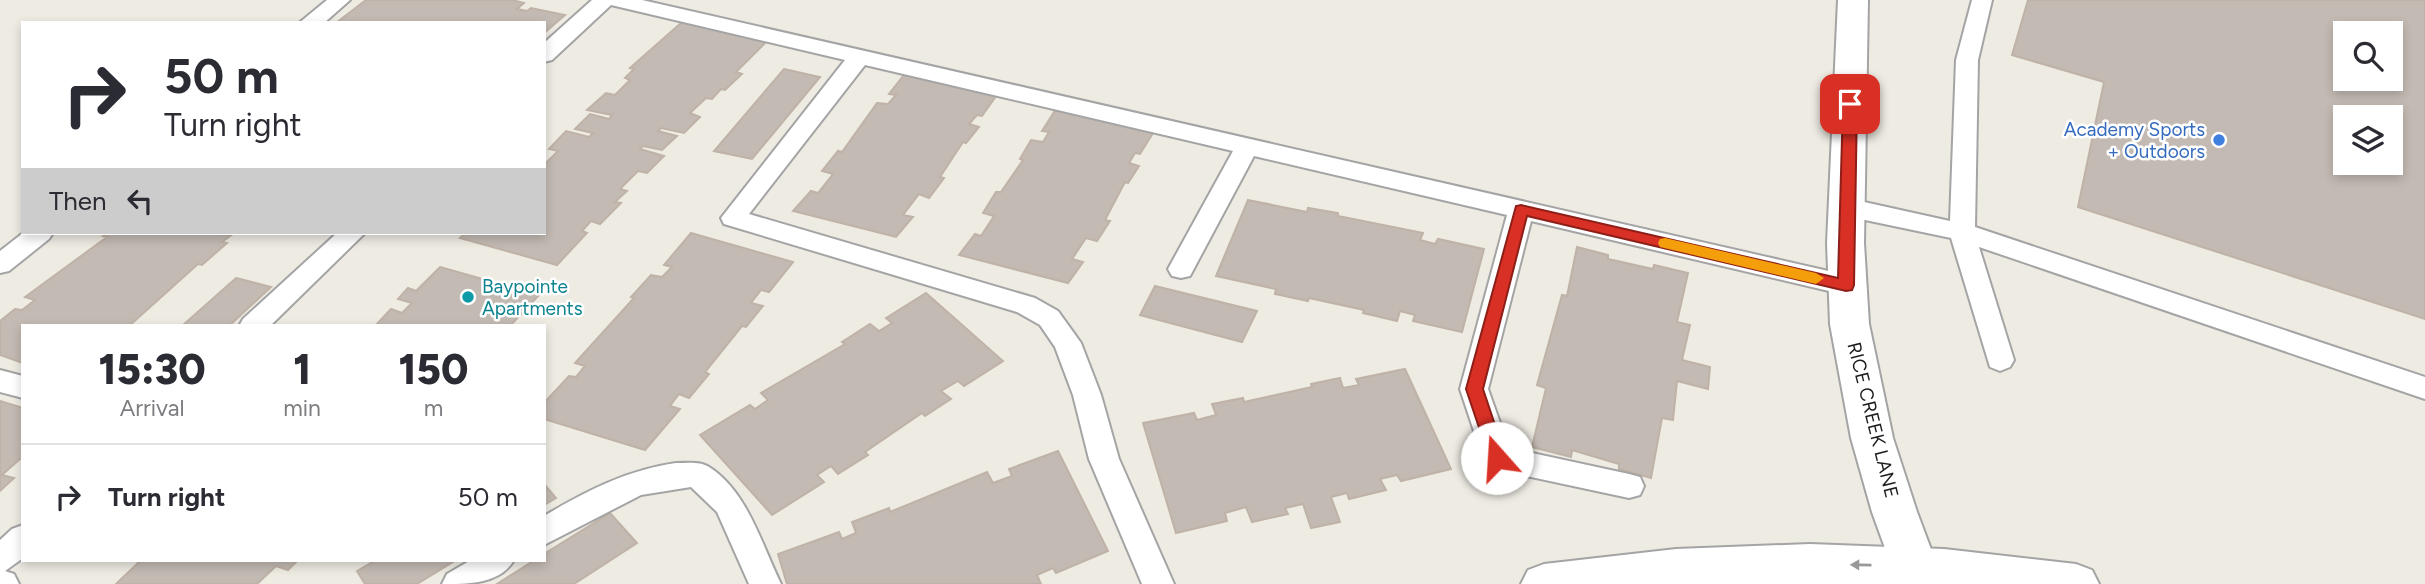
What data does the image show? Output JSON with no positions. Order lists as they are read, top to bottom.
{
  "streets": {
    "street": ["RICE CREEK LANE"]
  },
  "places": ["Academy Sports + Outdoors", "Baypointe Apartments"],
  "page": {
    "turn": ["50 m", "Turn right"],
    "then": "Then",
    "eta": [
      "15:30",
      "Arrival",
      "1",
      "min",
      "150",
      "m"
    ],
    "list": [
      {
        "name": "Turn right",
        "value": "50 m"
      }
    ]
  }
}
